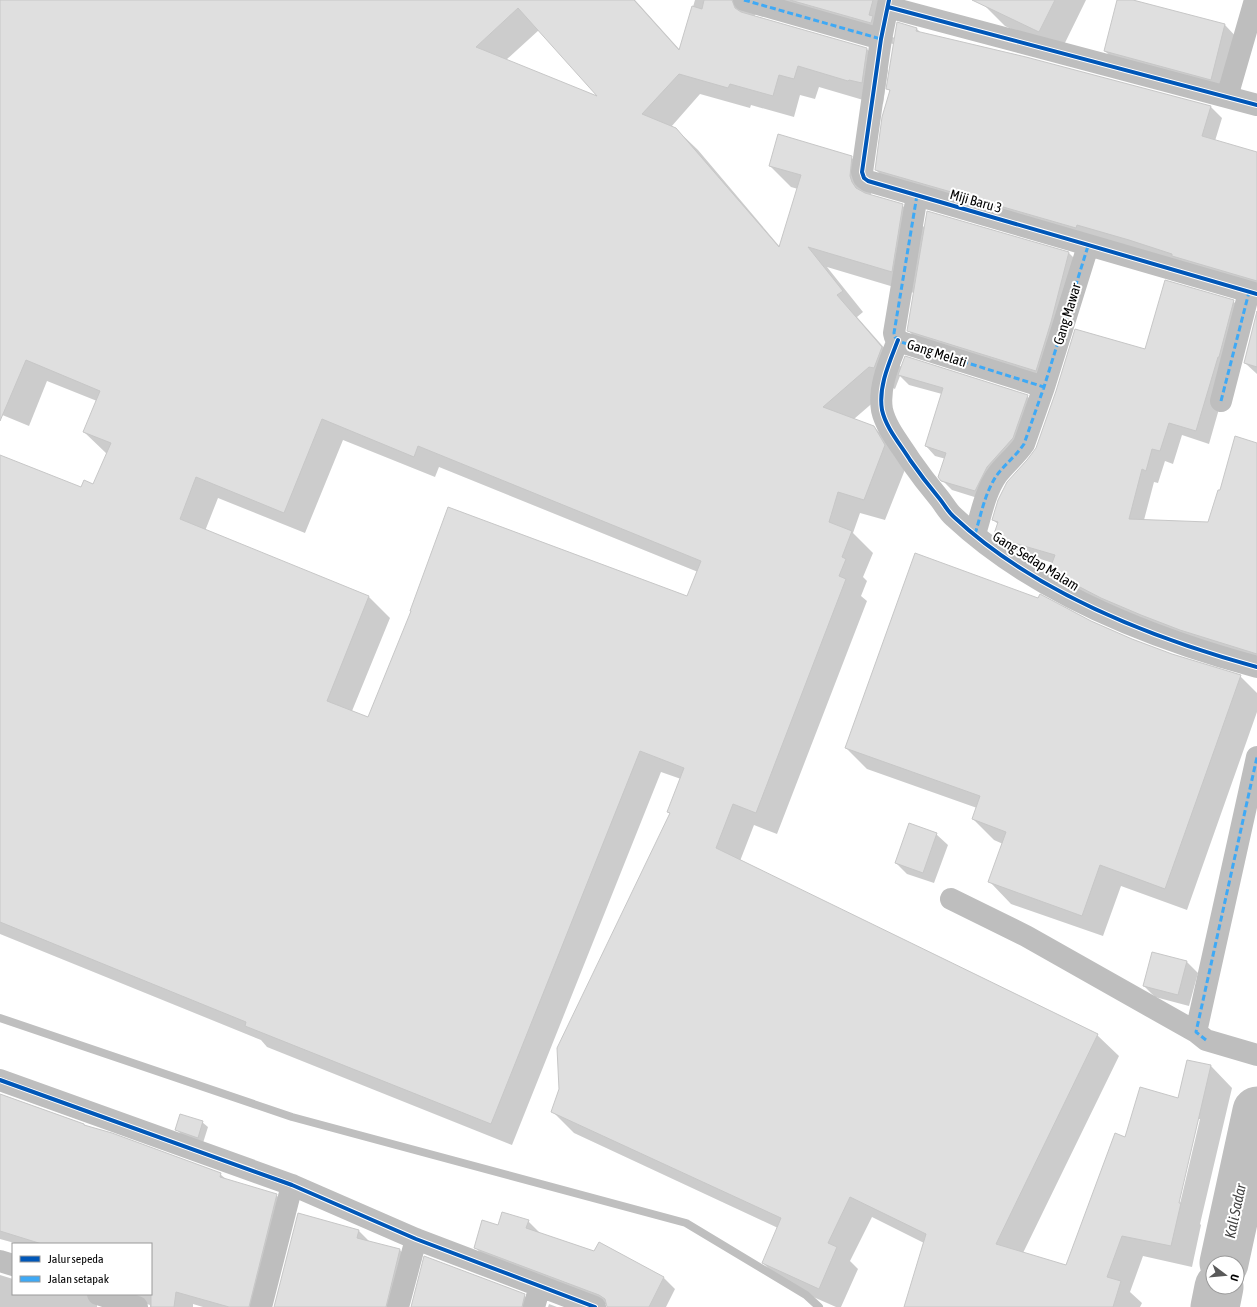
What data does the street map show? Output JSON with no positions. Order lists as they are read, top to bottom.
{
  "streets": {
    "street": [
      "Miji Baru 3",
      "Gang Mawar",
      "Gang Melati",
      "Gang Sedap Malam"
    ]
  },
  "crossings": [
    ["Miji Baru 3", "Gang Mawar"],
    ["Miji Baru 3", "Gang Melati"],
    ["Gang Mawar", "Gang Melati"],
    ["Gang Mawar", "Gang Sedap Malam"],
    ["Gang Melati", "Gang Sedap Malam"]
  ],
  "water": ["Kali Sadar"],
  "legend": ["Jalur sepeda", "Jalan setapak"],
  "north": "right"
}
